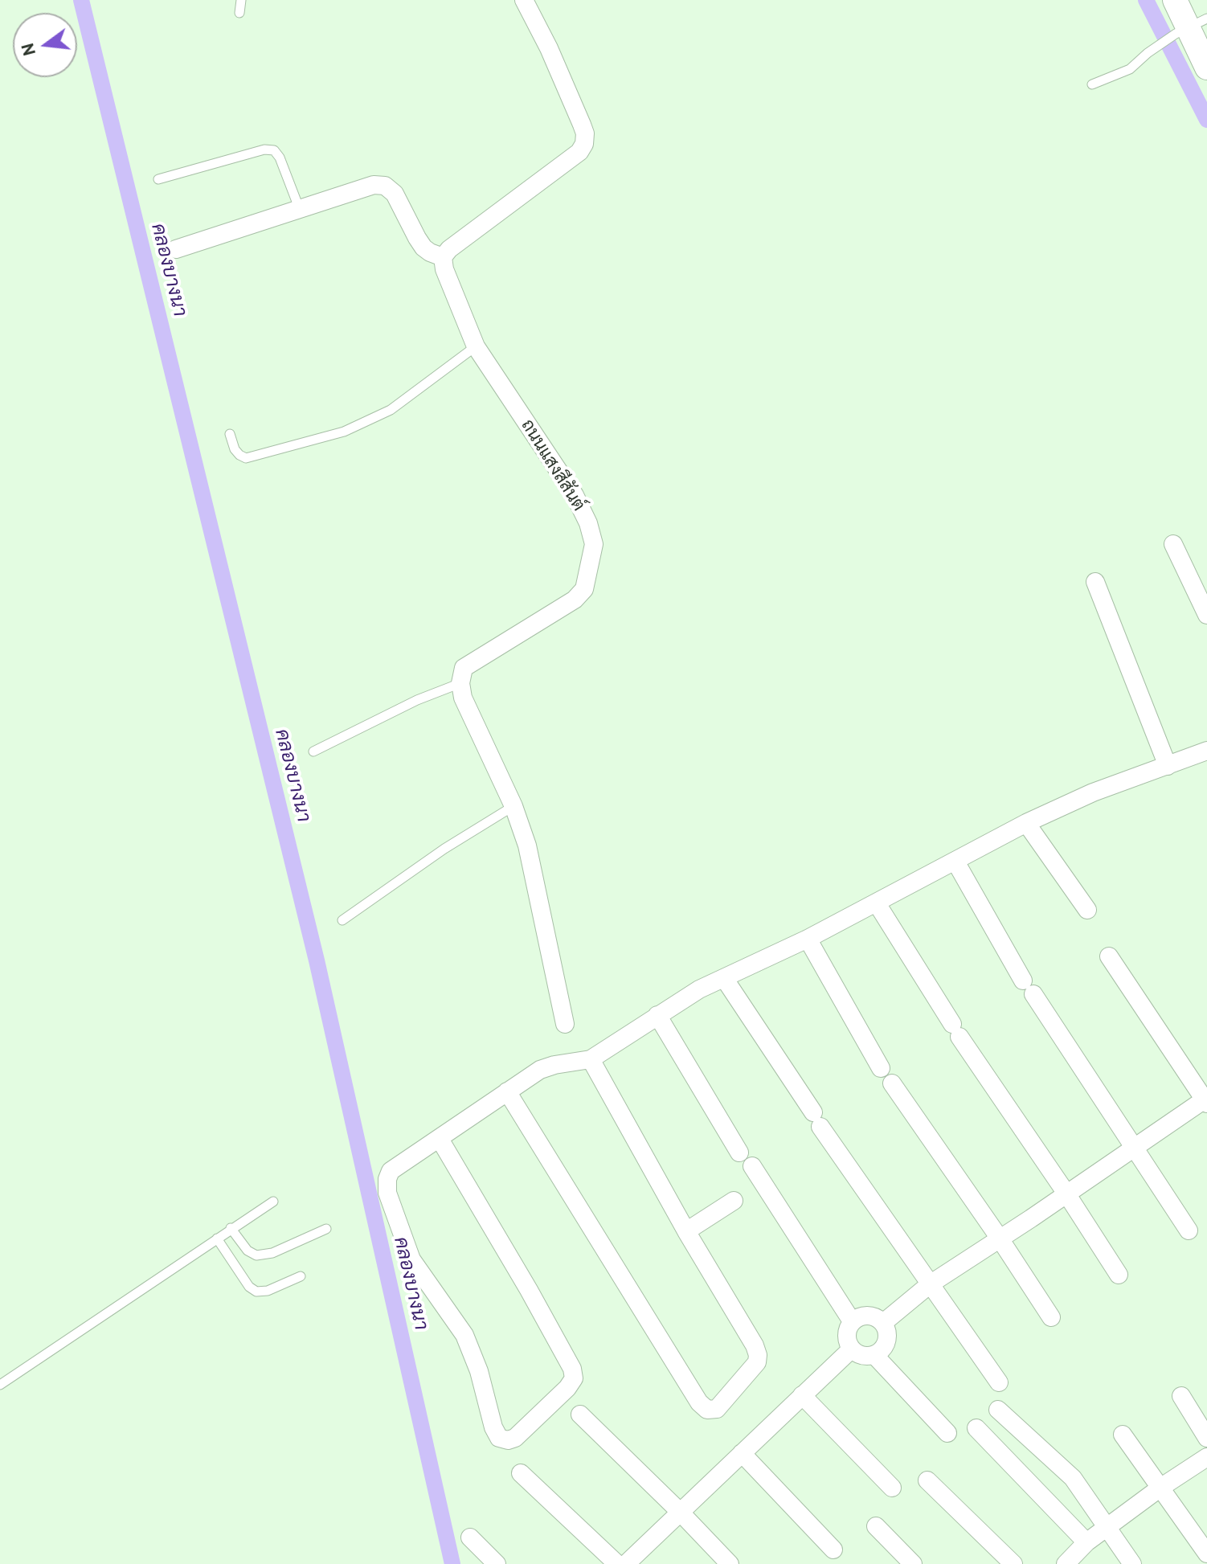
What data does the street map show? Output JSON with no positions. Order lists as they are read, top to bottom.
{
  "streets": {
    "street": ["ถนนแสงสีสันต์"]
  },
  "water": ["คลองบางนา"],
  "north": "left"
}
